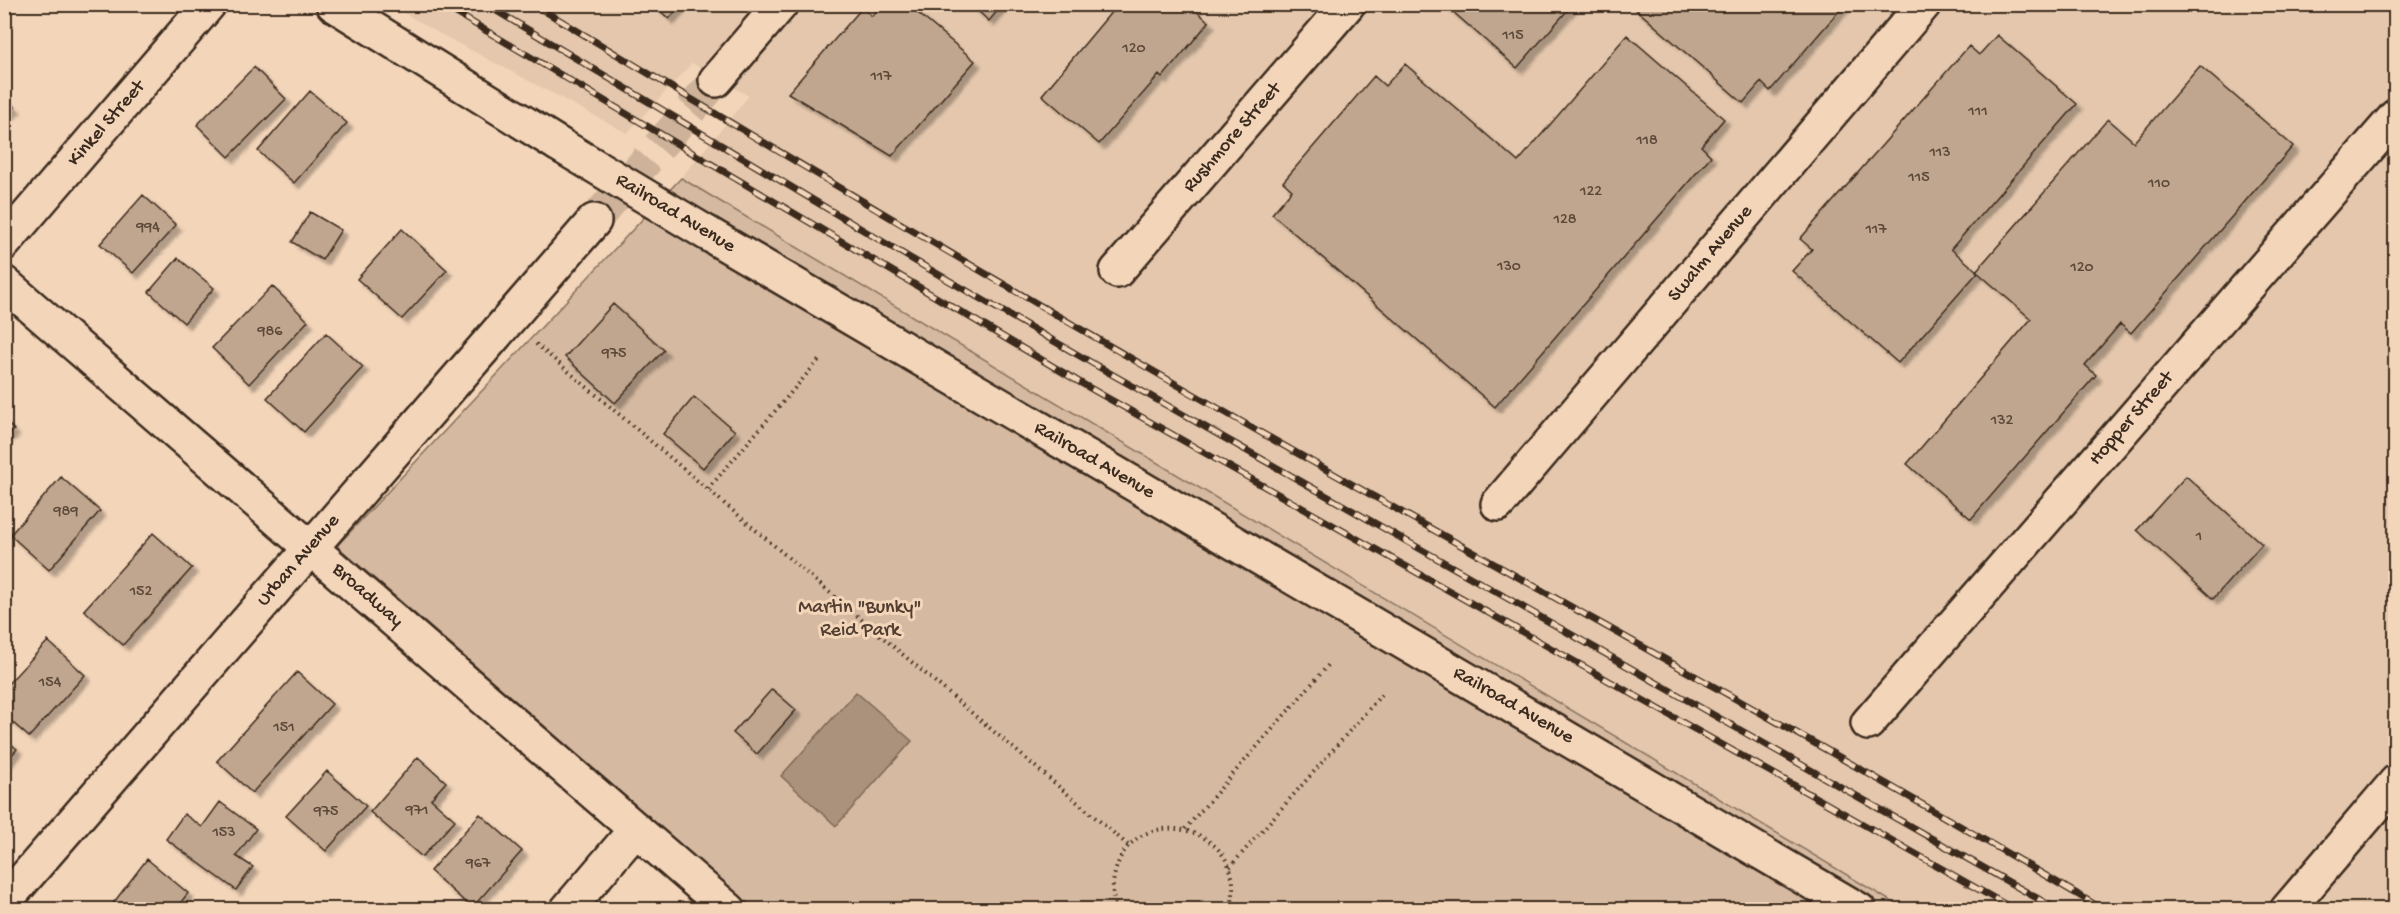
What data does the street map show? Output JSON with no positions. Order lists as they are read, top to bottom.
{
  "streets": {
    "street": [
      "Kinkel Street",
      "Rushmore Street",
      "Railroad Avenue",
      "Swalm Avenue",
      "Hopper Street",
      "Urban Avenue",
      "Broadway"
    ]
  },
  "crossings": [
    ["Urban Avenue", "Broadway"]
  ],
  "parks": ["Martin \"Bunky\" Reid Park"],
  "house_numbers": [
    "115",
    "120",
    "117",
    "111",
    "118",
    "113",
    "115",
    "110",
    "122",
    "128",
    "994",
    "117",
    "130",
    "120",
    "986",
    "975",
    "132",
    "989",
    "1",
    "152",
    "154",
    "151",
    "971",
    "975",
    "153",
    "967"
  ]
}
